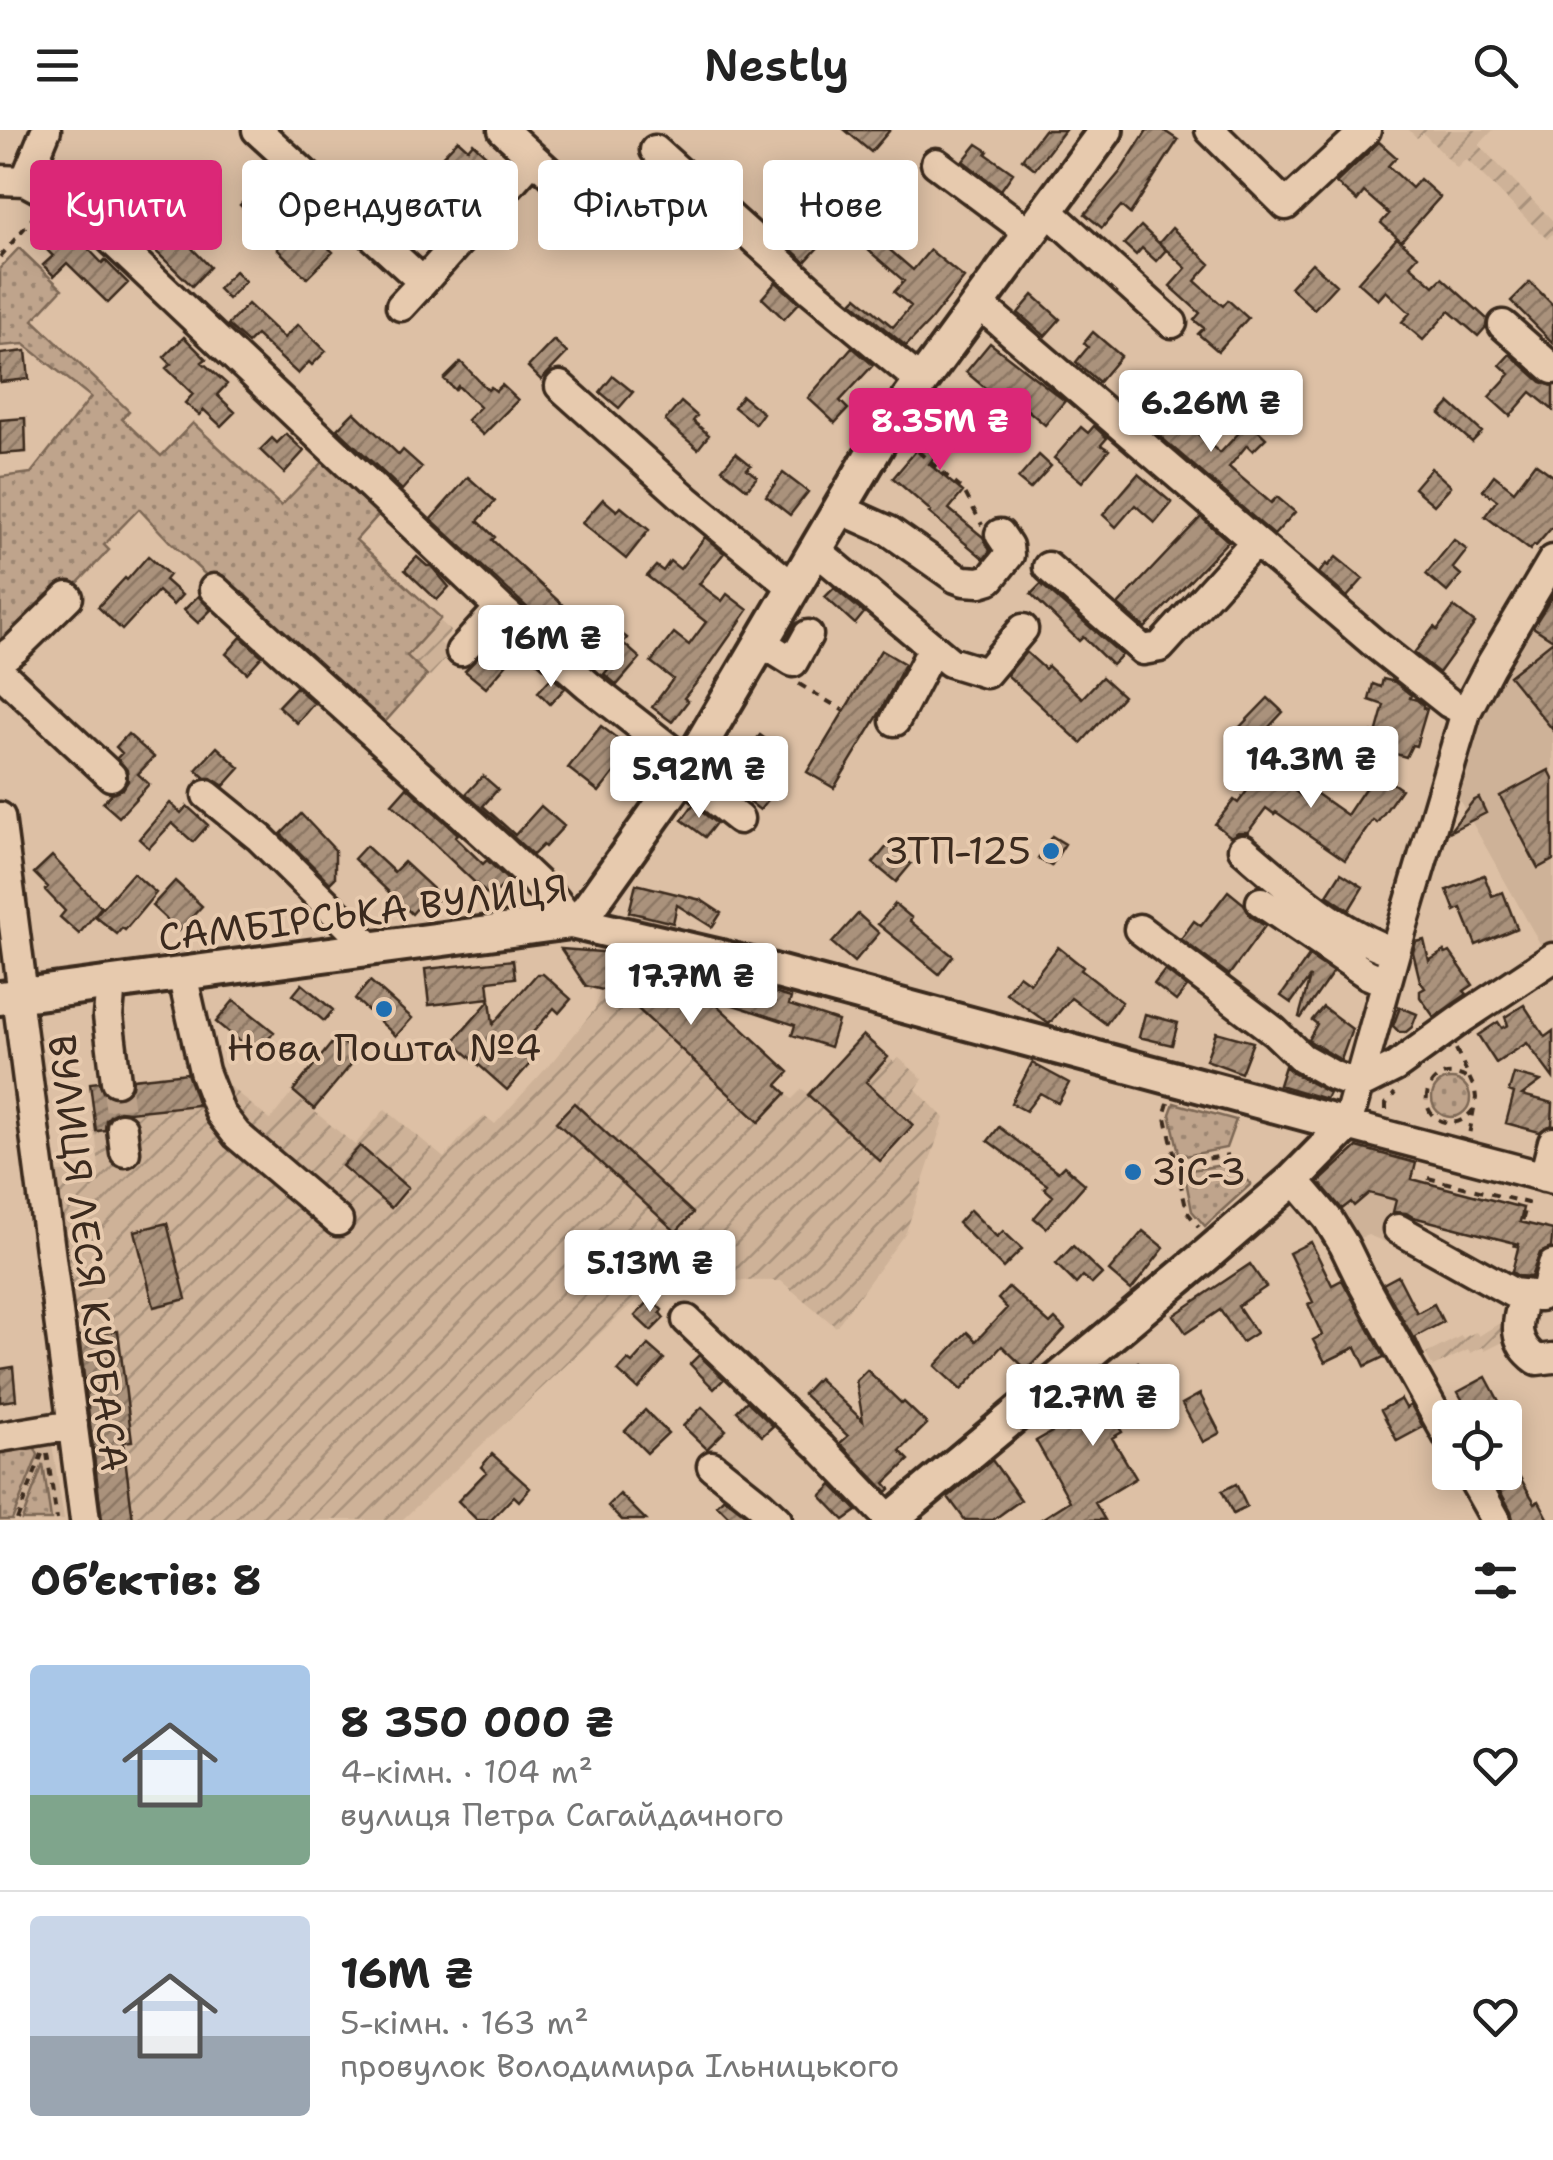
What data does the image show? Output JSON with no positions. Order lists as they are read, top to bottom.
{
  "streets": {
    "main road": ["САМБІРСЬКА ВУЛИЦЯ"],
    "street": ["ВУЛИЦЯ ЛЕСЯ КУРБАСА"]
  },
  "crossings": [
    ["САМБІРСЬКА ВУЛИЦЯ", "ВУЛИЦЯ ЛЕСЯ КУРБАСА"]
  ],
  "places": ["ЗТП-125", "Нова Пошта №4", "ЗіС-3"],
  "page": {
    "header": "Nestly",
    "chip": [
      "Купити",
      "Орендувати",
      "Фільтри",
      "Нове"
    ],
    "price": [
      "6.26M ₴",
      "8.35M ₴",
      "16M ₴",
      "14.3M ₴",
      "5.92M ₴",
      "17.7M ₴",
      "5.13M ₴",
      "12.7M ₴"
    ],
    "heading": "Об’єктів: 8",
    "list": [
      {
        "name": "8 350 000 ₴",
        "note": "4-кімн. · 104 m² · вулиця Петра Сагайдачного"
      },
      {
        "name": "16M ₴",
        "note": "5-кімн. · 163 m² · провулок Володимира Ільницького"
      }
    ]
  }
}
